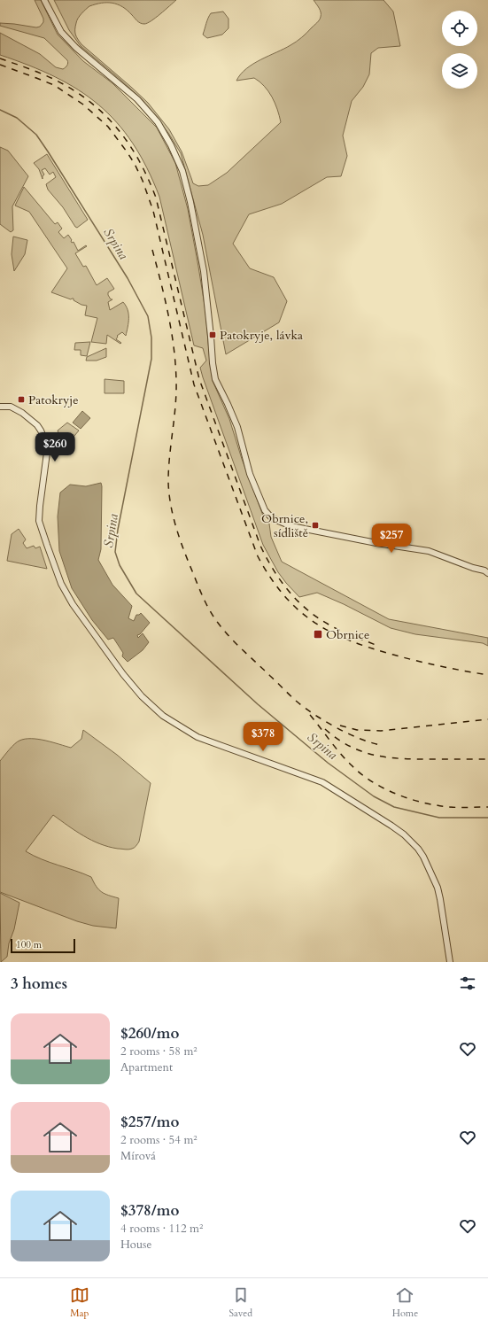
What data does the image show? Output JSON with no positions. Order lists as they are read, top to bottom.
{
  "water": ["Srpina"],
  "places": {
    "transit": [
      "Patokryje, lávka",
      "Patokryje",
      "Obrnice, sídliště",
      "Obrnice"
    ]
  },
  "scale_bar": "100 m",
  "page": {
    "price": ["$260", "$257", "$378"],
    "scale": "100 m",
    "heading": "3 homes",
    "list": [
      {
        "name": "$260/mo",
        "note": "2 rooms · 58 m² · Apartment"
      },
      {
        "name": "$257/mo",
        "note": "2 rooms · 54 m² · Mírová"
      },
      {
        "name": "$378/mo",
        "note": "4 rooms · 112 m² · House"
      }
    ],
    "tabs": ["Map", "Saved", "Home"]
  }
}
